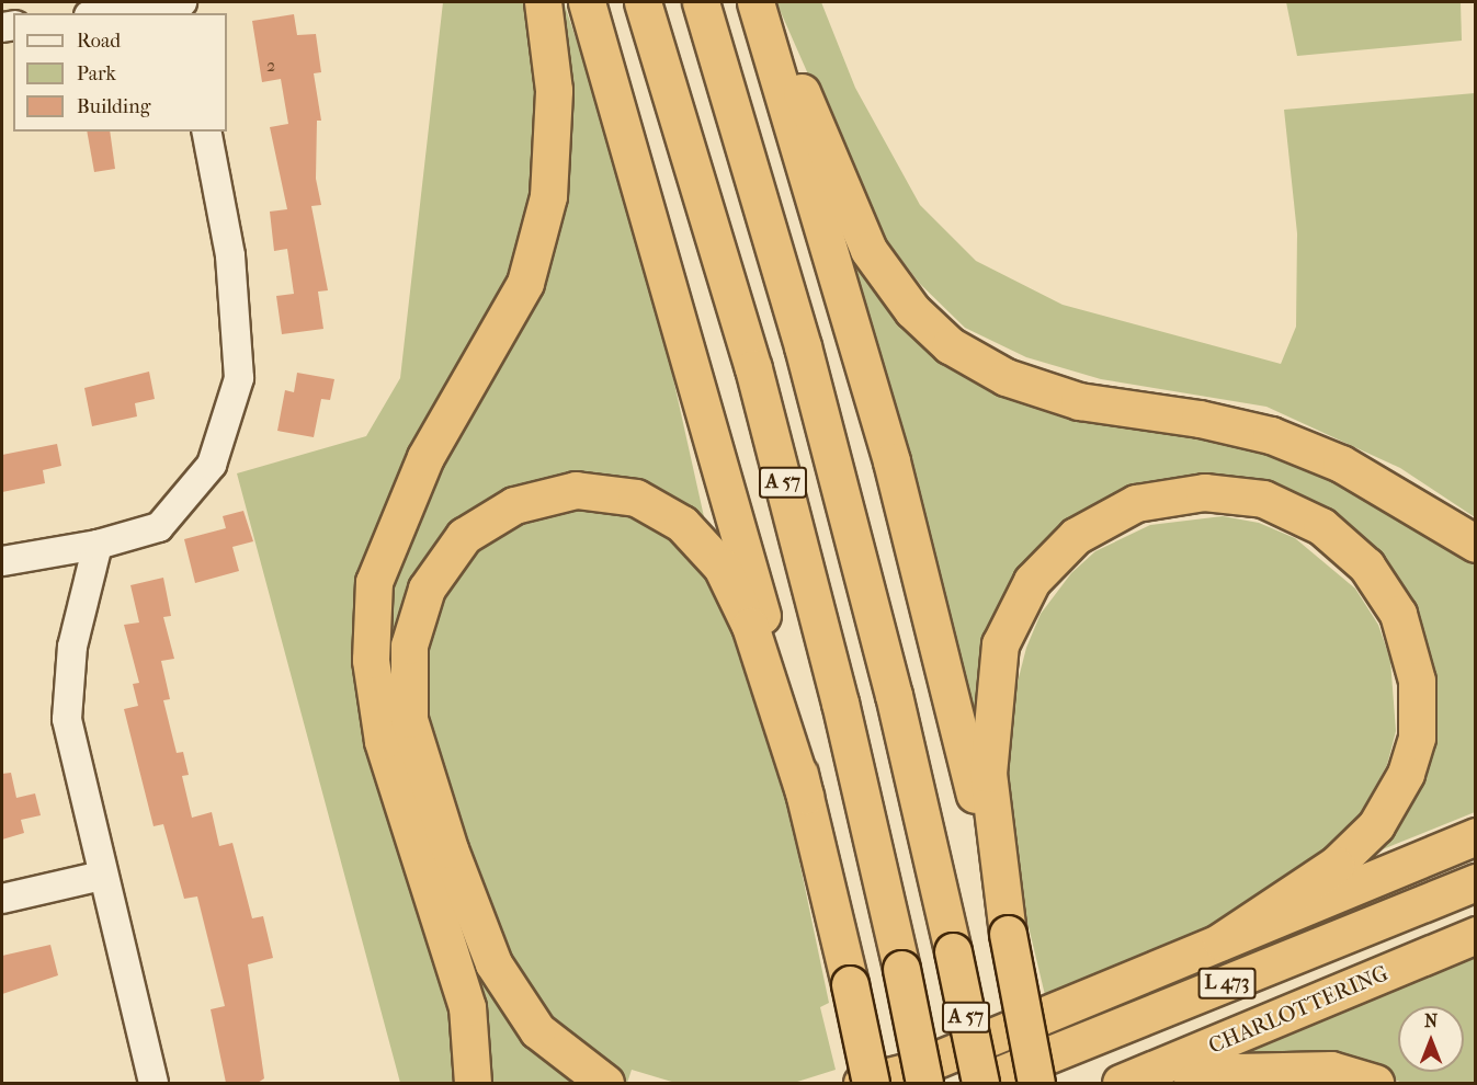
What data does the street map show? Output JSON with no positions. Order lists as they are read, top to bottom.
{
  "streets": {
    "highway": ["A 57", "L 473", "CHARLOTTERING"]
  },
  "crossings": [
    ["A 57", "L 473"]
  ],
  "house_numbers": ["2"],
  "legend": ["Road", "Park", "Building"],
  "north": "top"
}
